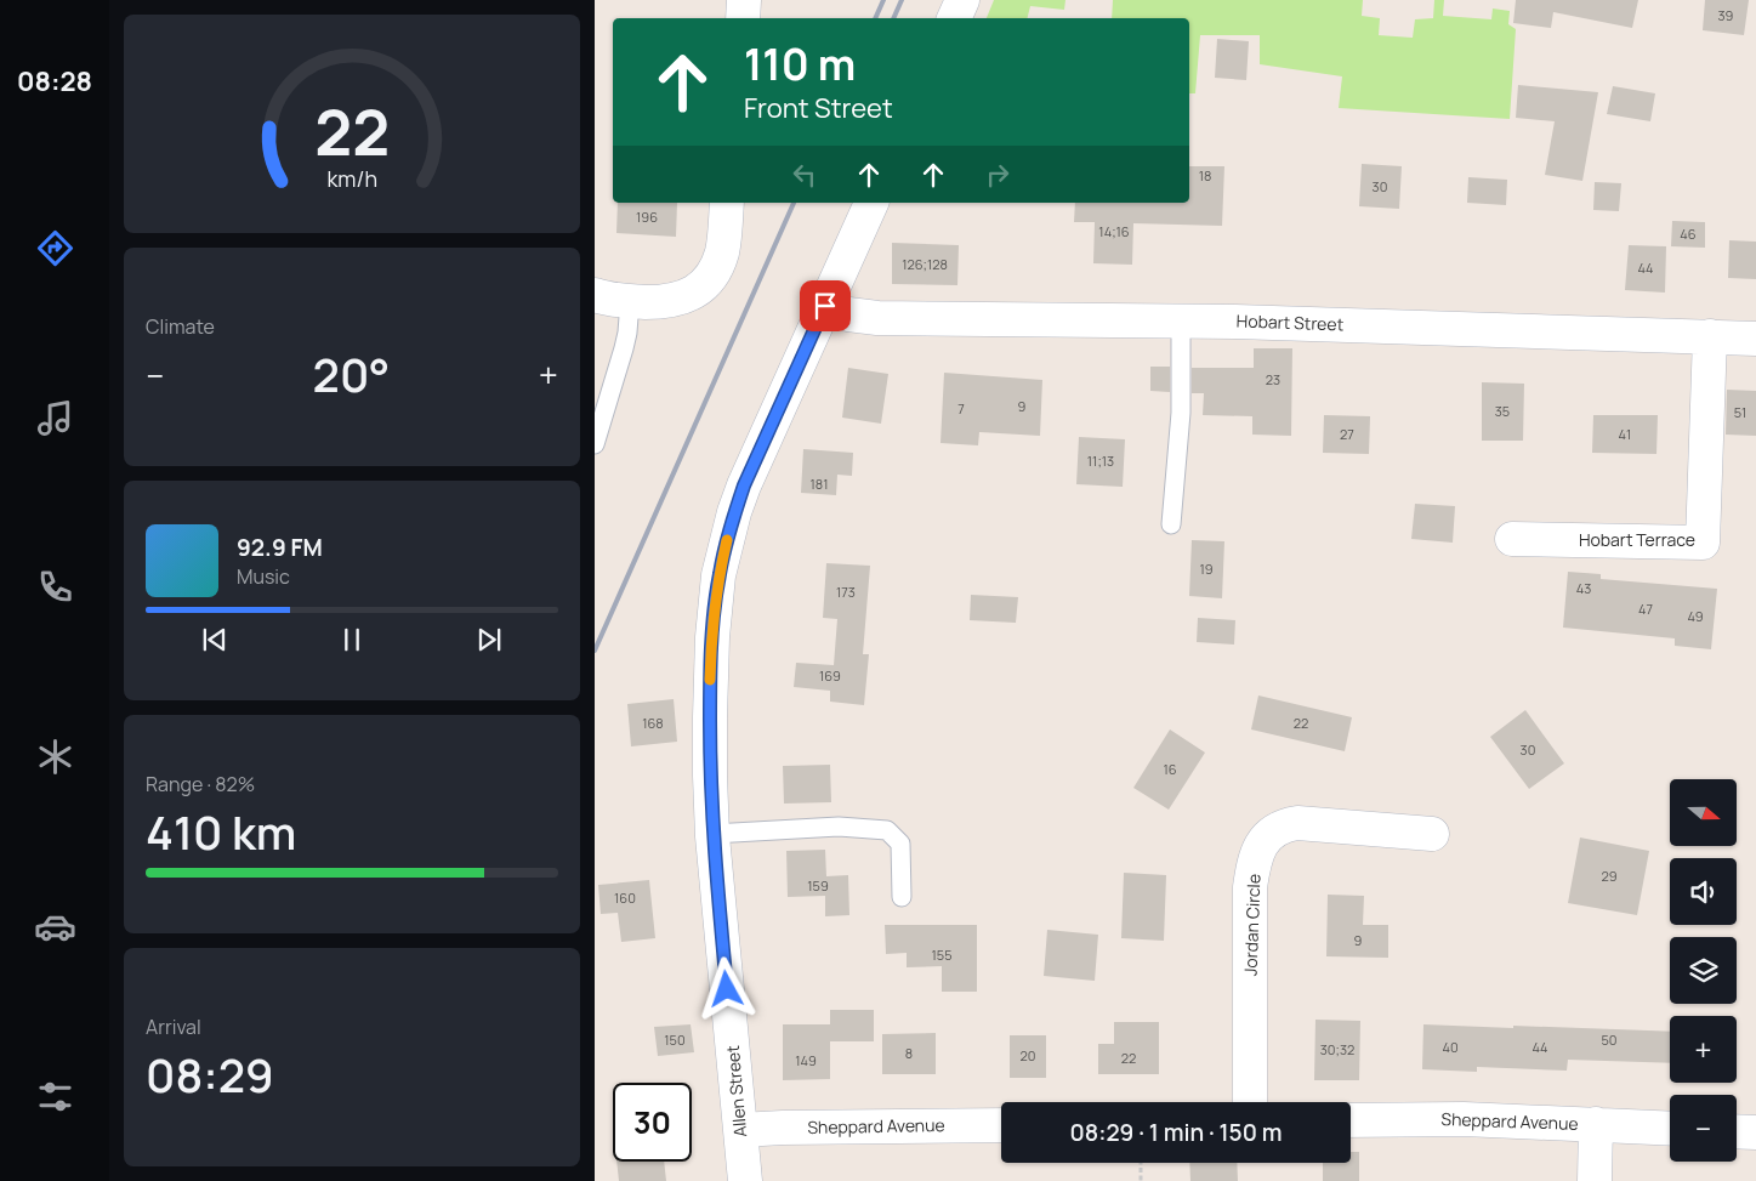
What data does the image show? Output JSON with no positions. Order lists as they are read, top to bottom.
{
  "streets": {
    "street": [
      "Hobart Street",
      "Hobart Terrace",
      "Jordan Circle",
      "Allen Street",
      "Sheppard Avenue"
    ]
  },
  "crossings": [
    ["Hobart Street", "Hobart Terrace"],
    ["Hobart Street", "Allen Street"],
    ["Allen Street", "Sheppard Avenue"]
  ],
  "house_numbers": [
    "39",
    "18",
    "30",
    "196",
    "14;16",
    "46",
    "126;128",
    "44",
    "23",
    "9",
    "7",
    "35",
    "51",
    "27",
    "41",
    "11;13",
    "181",
    "19",
    "43",
    "173",
    "47",
    "49",
    "169",
    "168",
    "22",
    "30",
    "16",
    "29",
    "159",
    "160",
    "9",
    "155",
    "150",
    "50",
    "40",
    "44",
    "30;32",
    "8",
    "20",
    "22",
    "149"
  ],
  "north": "right",
  "page": {
    "tabs": "08:28",
    "turn": ["110 m", "Front Street"],
    "tile": [
      "Climate",
      ["Range · 82%", "410 km"],
      ["Arrival", "08:29"]
    ],
    "heat": ["−", "20°", "+"],
    "song": ["92.9 FM", "Music"],
    "map_buttons": ["+", "−"],
    "limit": "30",
    "trip": "08:29 · 1 min · 150 m",
    "gauge": ["22", "km/h"]
  }
}
